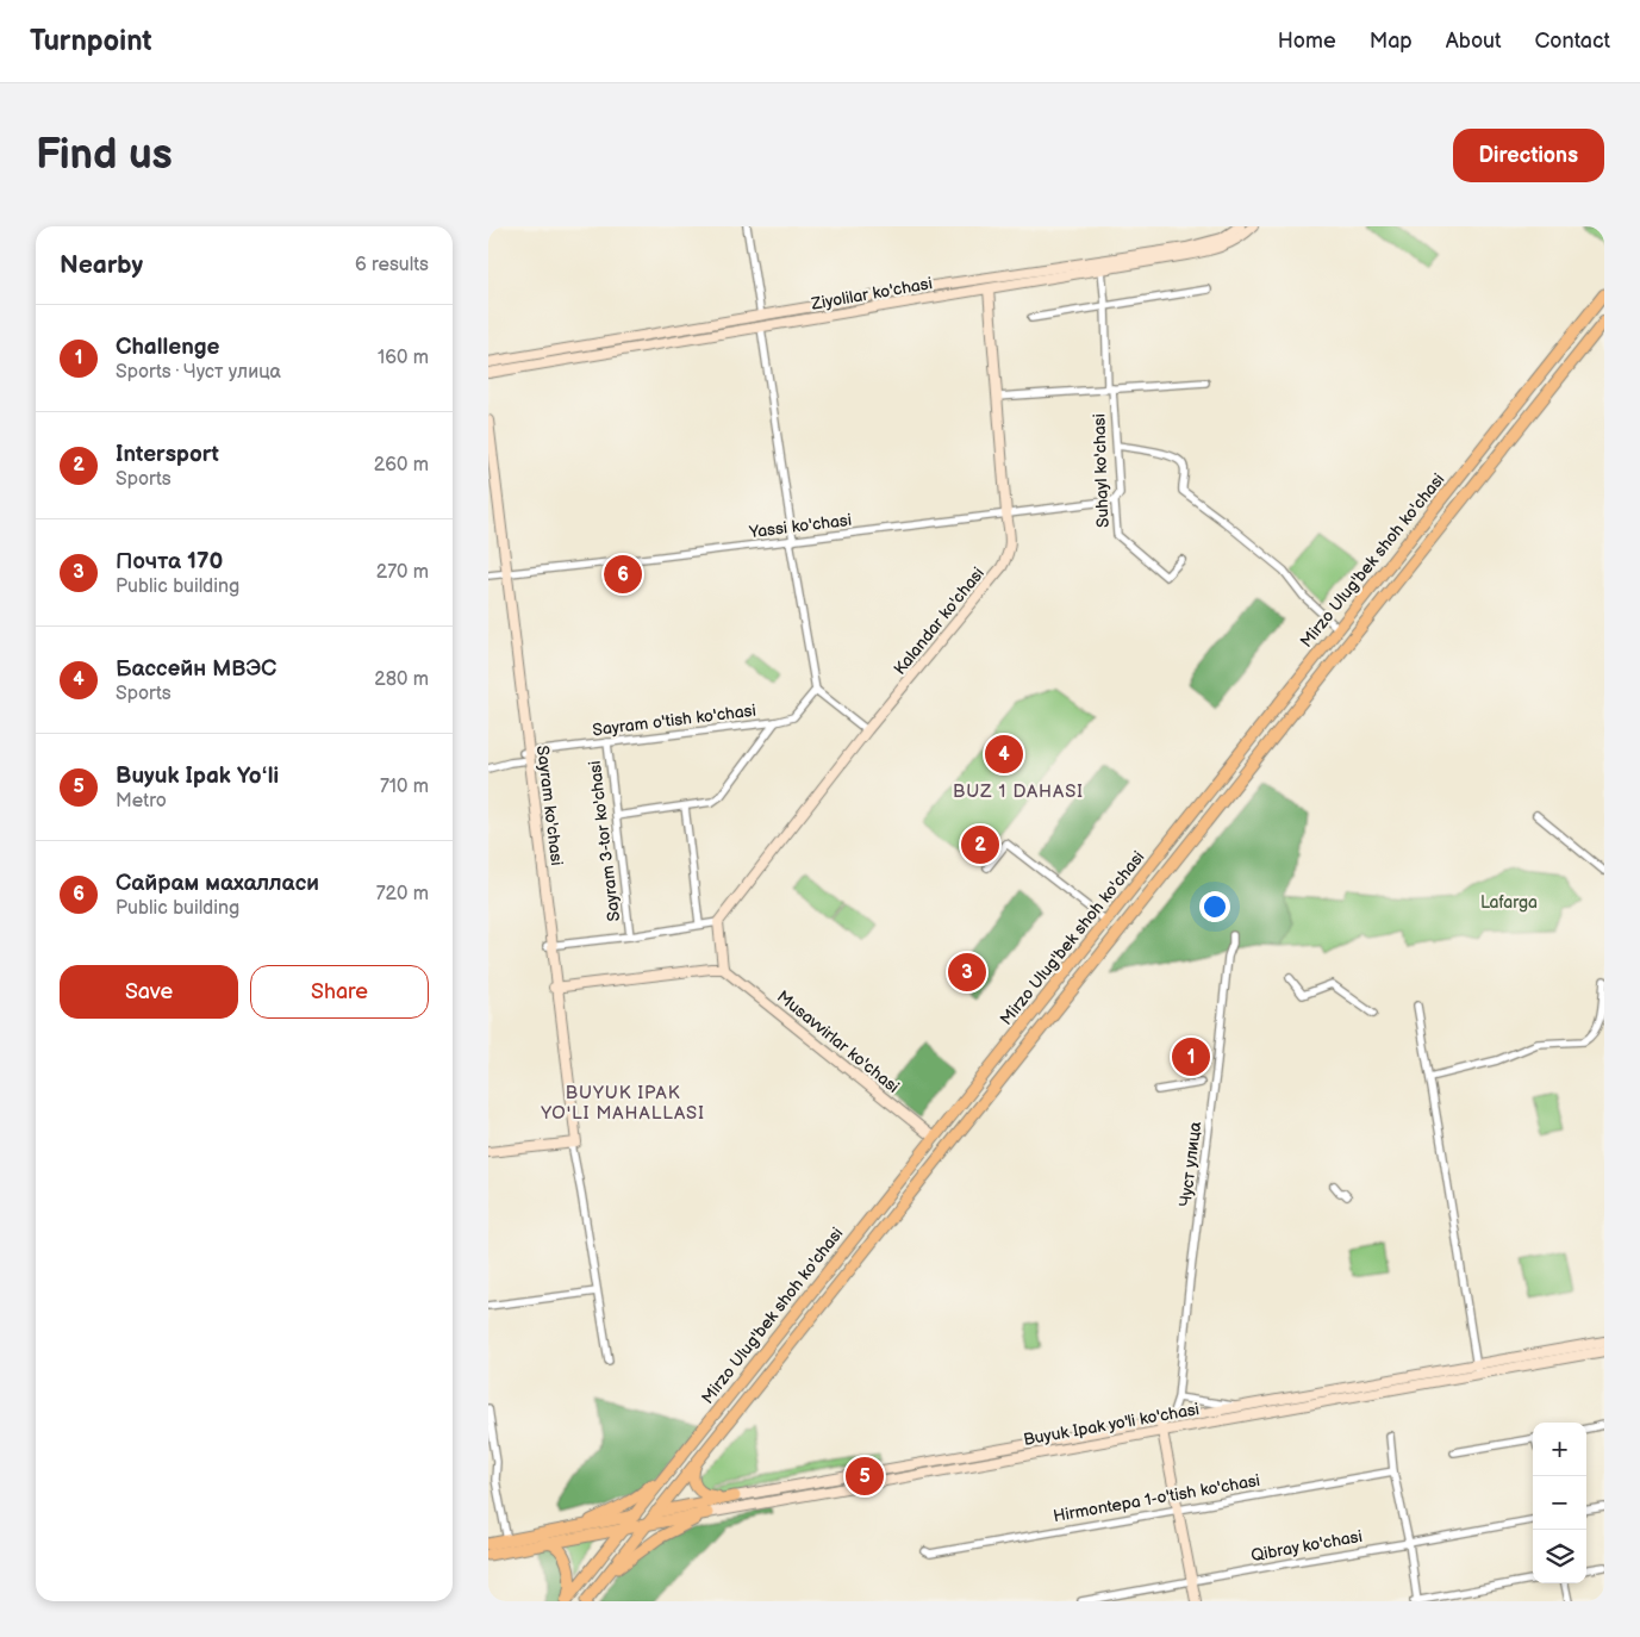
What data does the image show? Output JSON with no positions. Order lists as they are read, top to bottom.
{
  "streets": {
    "main road": [
      "Ziyolilar ko'chasi",
      "Mirzo Ulug'bek shoh ko'chasi",
      "Kalandar ko'chasi",
      "Sayram ko'chasi",
      "Musavvirlar ko'chasi",
      "Buyuk Ipak yo'li ko'chasi"
    ],
    "street": [
      "Suhayl ko'chasi",
      "Yassi ko'chasi",
      "Sayram o'tish ko'chasi",
      "Sayram 3-tor ko'chasi",
      "Чуст улица",
      "Hirmontepa 1-o'tish ko'chasi",
      "Qibray ko'chasi"
    ]
  },
  "crossings": [
    ["Ziyolilar ko'chasi", "Suhayl ko'chasi"],
    ["Ziyolilar ko'chasi", "Kalandar ko'chasi"],
    ["Suhayl ko'chasi", "Yassi ko'chasi"],
    ["Suhayl ko'chasi", "Kalandar ko'chasi"],
    ["Yassi ko'chasi", "Kalandar ko'chasi"],
    ["Yassi ko'chasi", "Sayram ko'chasi"],
    ["Mirzo Ulug'bek shoh ko'chasi", "Musavvirlar ko'chasi"],
    ["Mirzo Ulug'bek shoh ko'chasi", "Buyuk Ipak yo'li ko'chasi"],
    ["Sayram o'tish ko'chasi", "Sayram ko'chasi"],
    ["Sayram o'tish ko'chasi", "Sayram 3-tor ko'chasi"],
    ["Чуст улица", "Buyuk Ipak yo'li ko'chasi"]
  ],
  "districts": ["BUZ 1 DAHASI", "BUYUK IPAK YO'LI MAHALLASI"],
  "parks": ["Lafarga"],
  "page": {
    "header": "Turnpoint",
    "nav": [
      "Home",
      "Map",
      "About",
      "Contact"
    ],
    "buttons": [
      "Directions",
      ["Save", "Share"]
    ],
    "title": "Find us",
    "heading": ["Nearby", "6 results"],
    "list": [
      {
        "mark": "1",
        "name": "Challenge",
        "note": "Sports · Чуст улица",
        "value": "160 m"
      },
      {
        "mark": "2",
        "name": "Intersport",
        "note": "Sports",
        "value": "260 m"
      },
      {
        "mark": "3",
        "name": "Почта 170",
        "note": "Public building",
        "value": "270 m"
      },
      {
        "mark": "4",
        "name": "Бассейн МВЭС",
        "note": "Sports",
        "value": "280 m"
      },
      {
        "mark": "5",
        "name": "Buyuk Ipak Yoʻli",
        "note": "Metro",
        "value": "710 m"
      },
      {
        "mark": "6",
        "name": "Сайрам махалласи",
        "note": "Public building",
        "value": "720 m"
      }
    ],
    "pins": [
      "6",
      "4",
      "2",
      "3",
      "1",
      "5"
    ],
    "map_buttons": ["+", "−"]
  }
}
